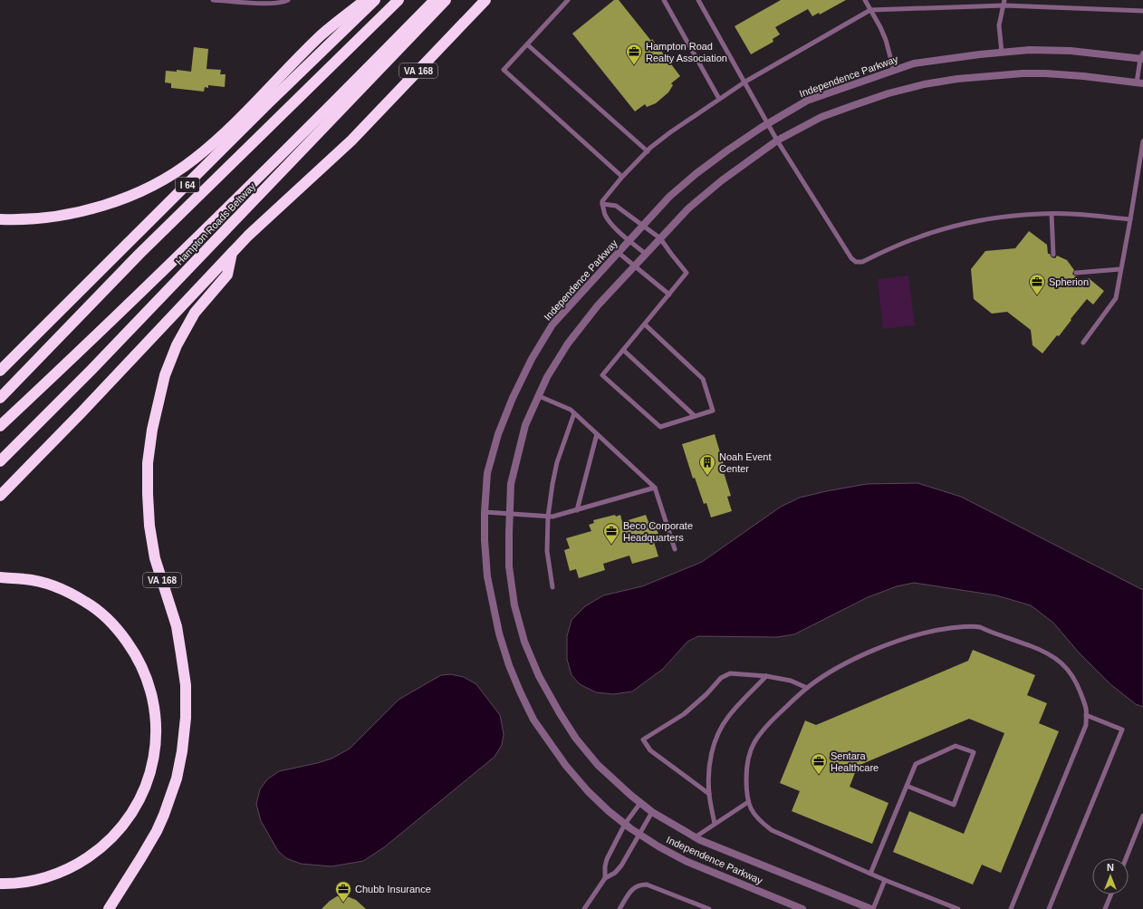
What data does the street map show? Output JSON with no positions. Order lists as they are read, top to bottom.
{
  "streets": {
    "highway": ["VA 168", "I 64", "Hampton Roads Beltway"],
    "street": ["Independence Parkway"]
  },
  "places": {
    "office": [
      "Hampton Road Realty Association",
      "Spherion",
      "Beco Corporate Headquarters",
      "Sentara Healthcare",
      "Chubb Insurance"
    ],
    "building": ["Noah Event Center"]
  },
  "north": "top"
}
